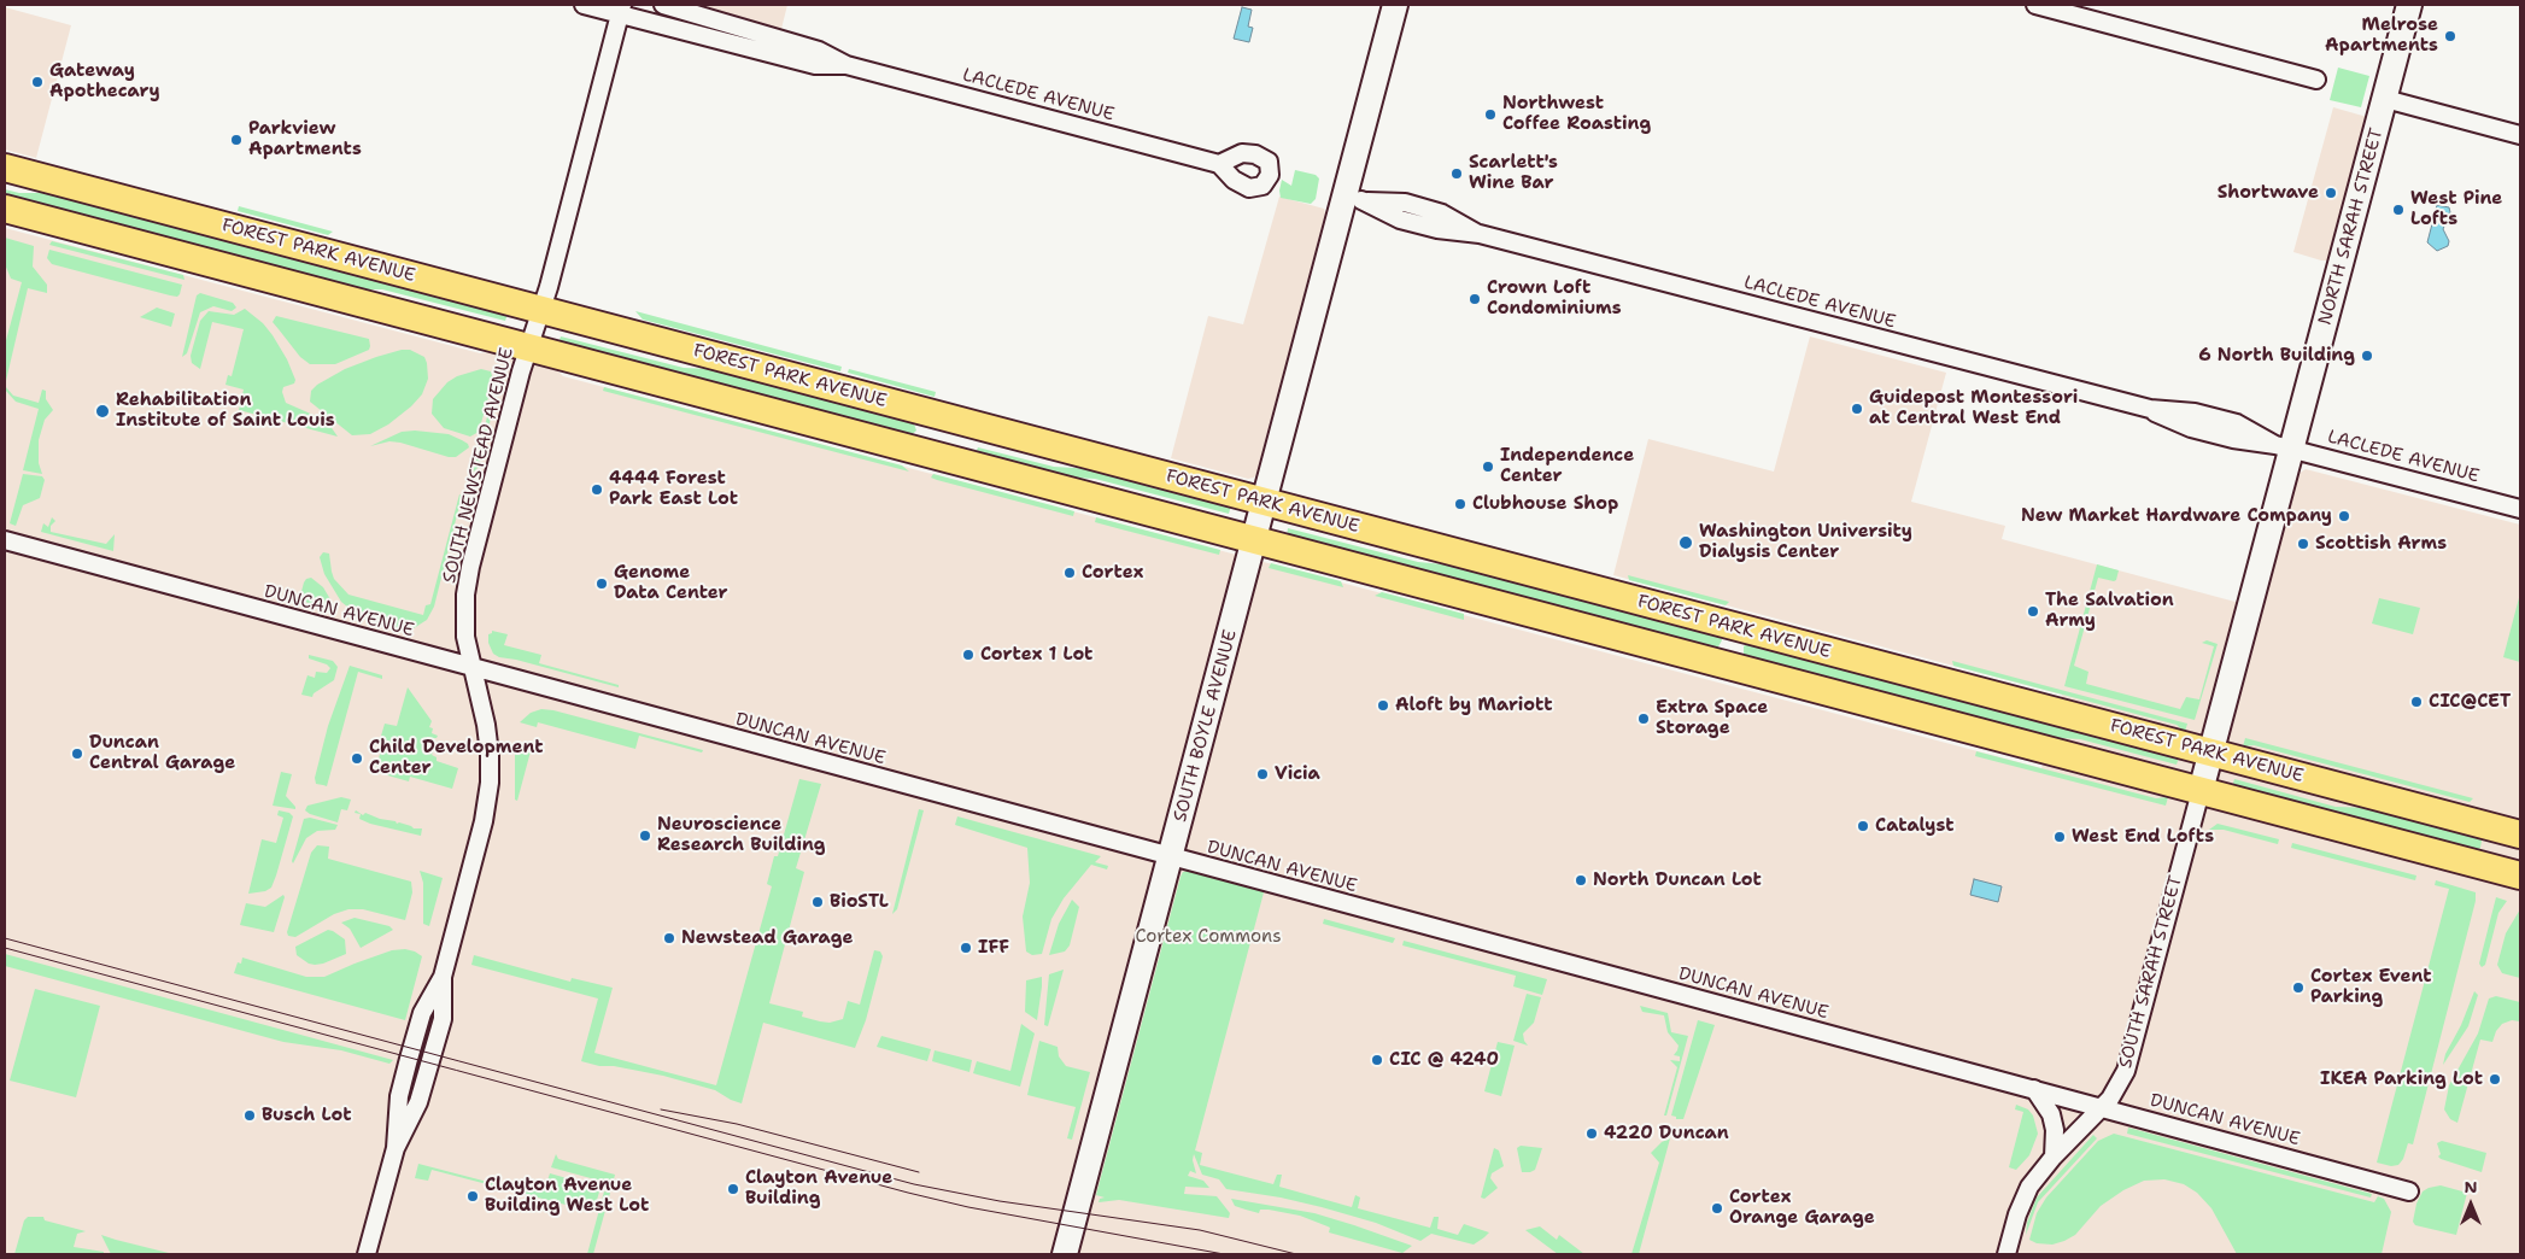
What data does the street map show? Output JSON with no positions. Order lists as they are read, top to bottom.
{
  "streets": {
    "main road": ["FOREST PARK AVENUE"],
    "street": [
      "LACLEDE AVENUE",
      "NORTH SARAH STREET",
      "SOUTH NEWSTEAD AVENUE",
      "DUNCAN AVENUE",
      "SOUTH BOYLE AVENUE",
      "SOUTH SARAH STREET"
    ]
  },
  "crossings": [
    ["LACLEDE AVENUE", "NORTH SARAH STREET"],
    ["LACLEDE AVENUE", "SOUTH NEWSTEAD AVENUE"],
    ["LACLEDE AVENUE", "SOUTH BOYLE AVENUE"],
    ["LACLEDE AVENUE", "SOUTH SARAH STREET"],
    ["NORTH SARAH STREET", "SOUTH SARAH STREET"],
    ["FOREST PARK AVENUE", "SOUTH NEWSTEAD AVENUE"],
    ["FOREST PARK AVENUE", "SOUTH BOYLE AVENUE"],
    ["FOREST PARK AVENUE", "SOUTH SARAH STREET"],
    ["SOUTH NEWSTEAD AVENUE", "DUNCAN AVENUE"],
    ["DUNCAN AVENUE", "SOUTH BOYLE AVENUE"],
    ["DUNCAN AVENUE", "SOUTH SARAH STREET"]
  ],
  "parks": ["Cortex Commons"],
  "places": [
    "Melrose Apartments",
    "Gateway Apothecary",
    "Northwest Coffee Roasting",
    "Parkview Apartments",
    "Scarlett's Wine Bar",
    "Shortwave",
    "West Pine Lofts",
    "Crown Loft Condominiums",
    "6 North Building",
    "Guidepost Montessori at Central West End",
    "Rehabilitation Institute of Saint Louis",
    "Independence Center",
    "4444 Forest Park East Lot",
    "Clubhouse Shop",
    "New Market Hardware Company",
    "Washington University Dialysis Center",
    "Scottish Arms",
    "Cortex",
    "Genome Data Center",
    "The Salvation Army",
    "Cortex 1 Lot",
    "CIC@CET",
    "Aloft by Mariott",
    "Extra Space Storage",
    "Duncan Central Garage",
    "Child Development Center",
    "Vicia",
    "Catalyst",
    "Neuroscience Research Building",
    "West End Lofts",
    "North Duncan Lot",
    "BioSTL",
    "Newstead Garage",
    "IFF",
    "Cortex Event Parking",
    "CIC @ 4240",
    "IKEA Parking Lot",
    "Busch Lot",
    "4220 Duncan",
    "Clayton Avenue Building",
    "Clayton Avenue Building West Lot",
    "Cortex Orange Garage"
  ],
  "north": "top"
}
